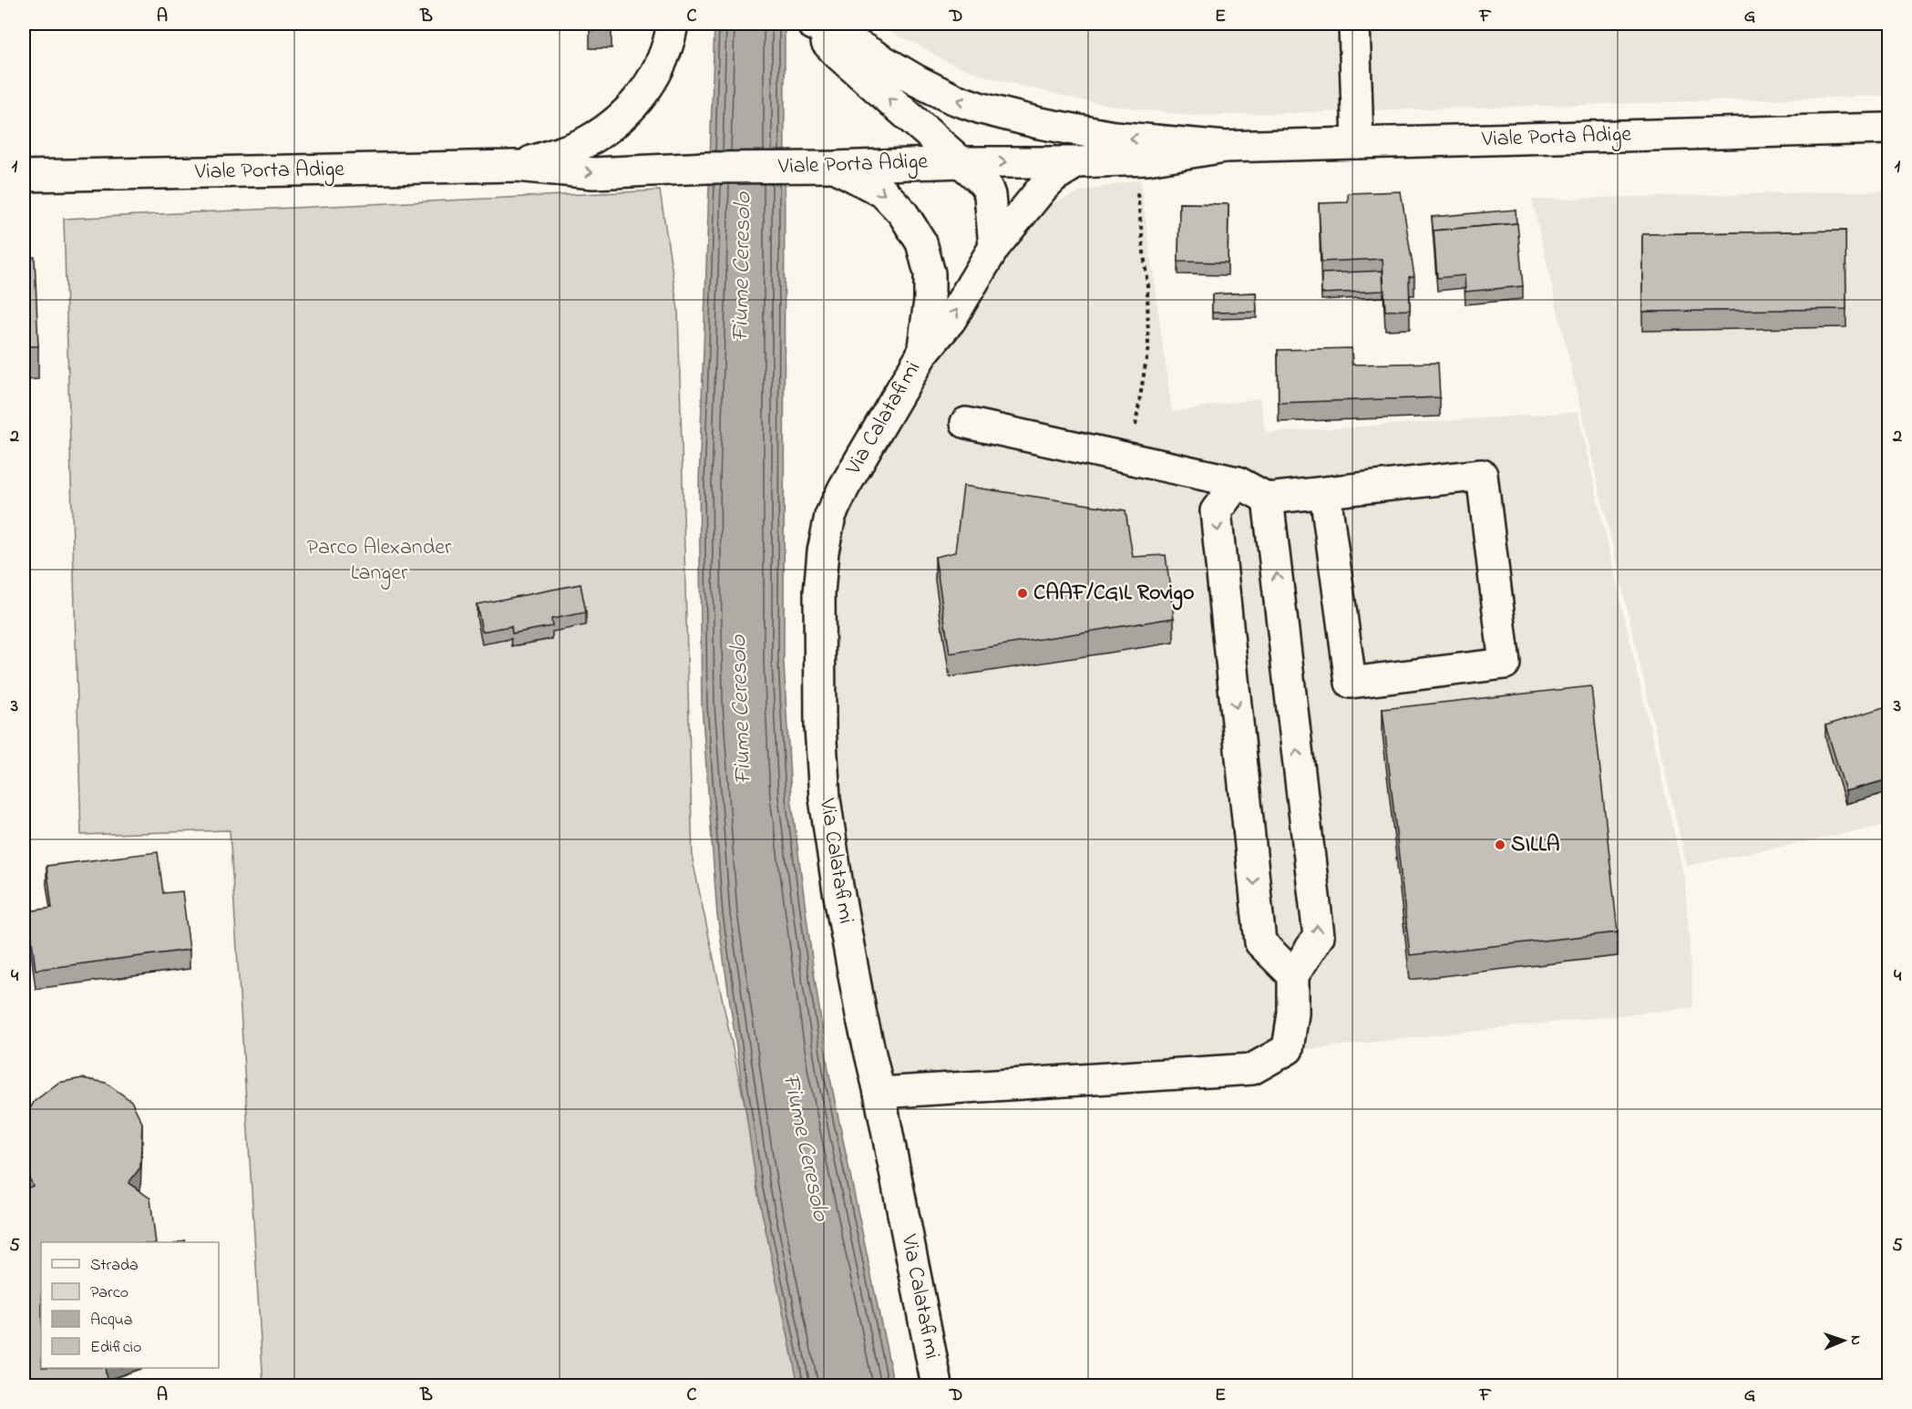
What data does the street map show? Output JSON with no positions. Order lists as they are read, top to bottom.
{
  "streets": {
    "main road": ["Viale Porta Adige", "Via Calatafimi"]
  },
  "crossings": [
    ["Viale Porta Adige", "Via Calatafimi"]
  ],
  "water": ["Fiume Ceresolo"],
  "parks": ["Parco Alexander Langer"],
  "places": ["CAAF/CGIL Rovigo", "SILLA"],
  "legend": [
    "Strada",
    "Parco",
    "Acqua",
    "Edificio"
  ],
  "north": "right",
  "grid": {
    "columns": [
      "A",
      "B",
      "C",
      "D",
      "E",
      "F",
      "G"
    ],
    "rows": [
      "1",
      "2",
      "3",
      "4",
      "5"
    ]
  }
}
